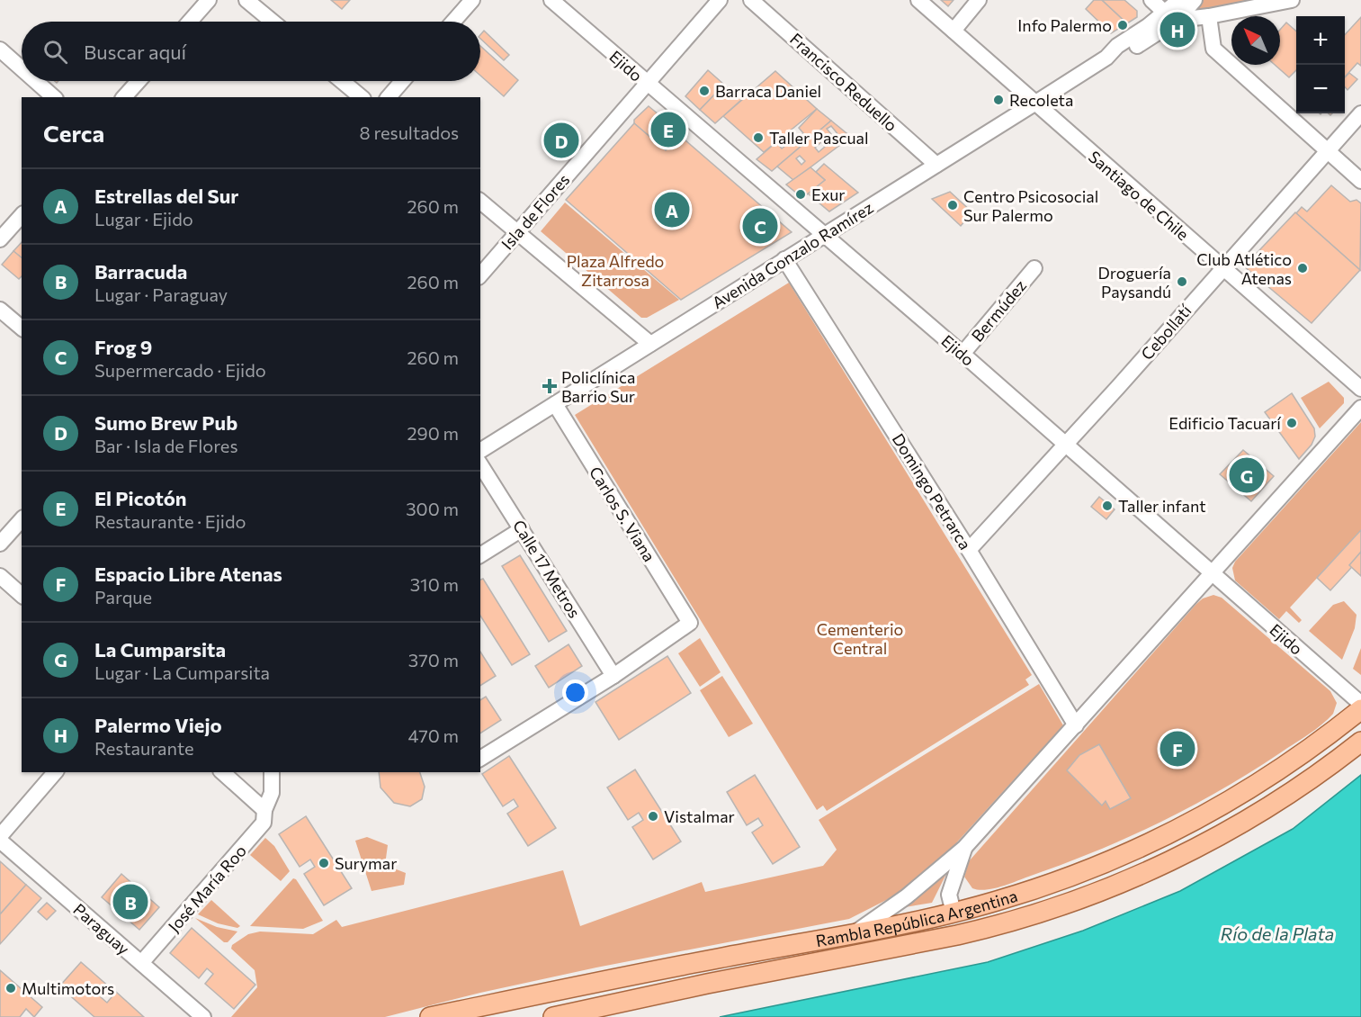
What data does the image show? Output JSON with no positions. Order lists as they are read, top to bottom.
{
  "streets": {
    "main road": ["Rambla República Argentina"],
    "street": [
      "Ejido",
      "Francisco Reduello",
      "Santiago de Chile",
      "Isla de Flores",
      "Avenida Gonzalo Ramírez",
      "Bermúdez",
      "Cebollatí",
      "Domingo Petrarca",
      "Carlos S. Viana",
      "Calle 17 Metros",
      "José María Roo",
      "Paraguay"
    ]
  },
  "crossings": [
    ["Ejido", "Isla de Flores"],
    ["Ejido", "Avenida Gonzalo Ramírez"],
    ["Ejido", "Bermúdez"],
    ["Ejido", "Cebollatí"],
    ["Francisco Reduello", "Avenida Gonzalo Ramírez"],
    ["Santiago de Chile", "Avenida Gonzalo Ramírez"],
    ["Santiago de Chile", "Cebollatí"],
    ["Avenida Gonzalo Ramírez", "Domingo Petrarca"],
    ["Avenida Gonzalo Ramírez", "Carlos S. Viana"],
    ["Cebollatí", "Domingo Petrarca"],
    ["Carlos S. Viana", "Calle 17 Metros"],
    ["José María Roo", "Paraguay"]
  ],
  "water": ["Río de la Plata"],
  "parks": ["Plaza Alfredo Zitarrosa", "Cementerio Central"],
  "places": {
    "other": [
      "Info Palermo",
      "Barraca Daniel",
      "Recoleta",
      "Taller Pascual",
      "Exur",
      "Centro Psicosocial Sur Palermo",
      "Club Atlético Atenas",
      "Droguería Paysandú",
      "Edificio Tacuarí",
      "Taller infant",
      "Vistalmar",
      "Surymar",
      "Multimotors"
    ],
    "health": ["Policlínica Barrio Sur"]
  },
  "north": "top left",
  "page": {
    "pins": [
      "H",
      "E",
      "D",
      "A",
      "C",
      "G",
      "F",
      "B"
    ],
    "map_buttons": ["+", "−"],
    "search": "Buscar aquí",
    "heading": ["Cerca", "8 resultados"],
    "list": [
      {
        "mark": "A",
        "name": "Estrellas del Sur",
        "note": "Lugar · Ejido",
        "value": "260 m"
      },
      {
        "mark": "B",
        "name": "Barracuda",
        "note": "Lugar · Paraguay",
        "value": "260 m"
      },
      {
        "mark": "C",
        "name": "Frog 9",
        "note": "Supermercado · Ejido",
        "value": "260 m"
      },
      {
        "mark": "D",
        "name": "Sumo Brew Pub",
        "note": "Bar · Isla de Flores",
        "value": "290 m"
      },
      {
        "mark": "E",
        "name": "El Picotón",
        "note": "Restaurante · Ejido",
        "value": "300 m"
      },
      {
        "mark": "F",
        "name": "Espacio Libre Atenas",
        "note": "Parque",
        "value": "310 m"
      },
      {
        "mark": "G",
        "name": "La Cumparsita",
        "note": "Lugar · La Cumparsita",
        "value": "370 m"
      },
      {
        "mark": "H",
        "name": "Palermo Viejo",
        "note": "Restaurante",
        "value": "470 m"
      }
    ]
  }
}
